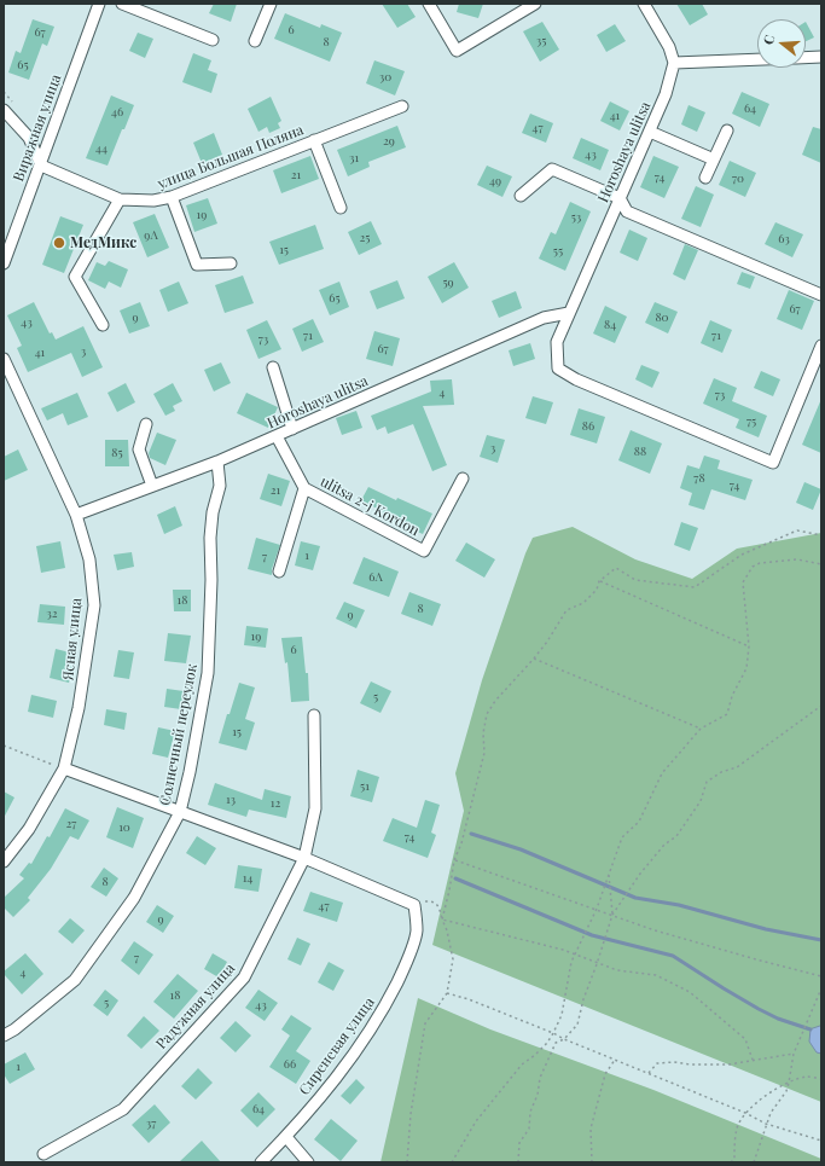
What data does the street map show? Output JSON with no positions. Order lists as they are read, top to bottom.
{
  "streets": {
    "street": [
      "Виражная улица",
      "Horoshaya ulitsa",
      "улица Большая Поляна",
      "ulitsa 2-j Kordon",
      "Ясная улица",
      "Солнечный переулок",
      "Радужная улица",
      "Сиреневая улица"
    ]
  },
  "crossings": [
    ["Виражная улица", "улица Большая Поляна"],
    ["Horoshaya ulitsa", "ulitsa 2-j Kordon"],
    ["Horoshaya ulitsa", "Ясная улица"],
    ["Horoshaya ulitsa", "Солнечный переулок"]
  ],
  "places": ["МедМикс"],
  "house_numbers": [
    "6",
    "67",
    "35",
    "8",
    "65",
    "30",
    "64",
    "46",
    "41",
    "47",
    "29",
    "44",
    "43",
    "31",
    "21",
    "74",
    "70",
    "49",
    "19",
    "53",
    "9А",
    "25",
    "63",
    "15",
    "55",
    "59",
    "65",
    "67",
    "9",
    "80",
    "43",
    "84",
    "71",
    "71",
    "73",
    "67",
    "3",
    "41",
    "4",
    "73",
    "75",
    "86",
    "3",
    "88",
    "85",
    "78",
    "74",
    "21",
    "1",
    "7",
    "6А",
    "18",
    "8",
    "32",
    "9",
    "19",
    "6",
    "5",
    "15",
    "51",
    "13",
    "12",
    "27",
    "10",
    "74",
    "14",
    "8",
    "47",
    "9",
    "7",
    "4",
    "18",
    "5",
    "43",
    "66",
    "1",
    "64",
    "37"
  ],
  "north": "left"
}
